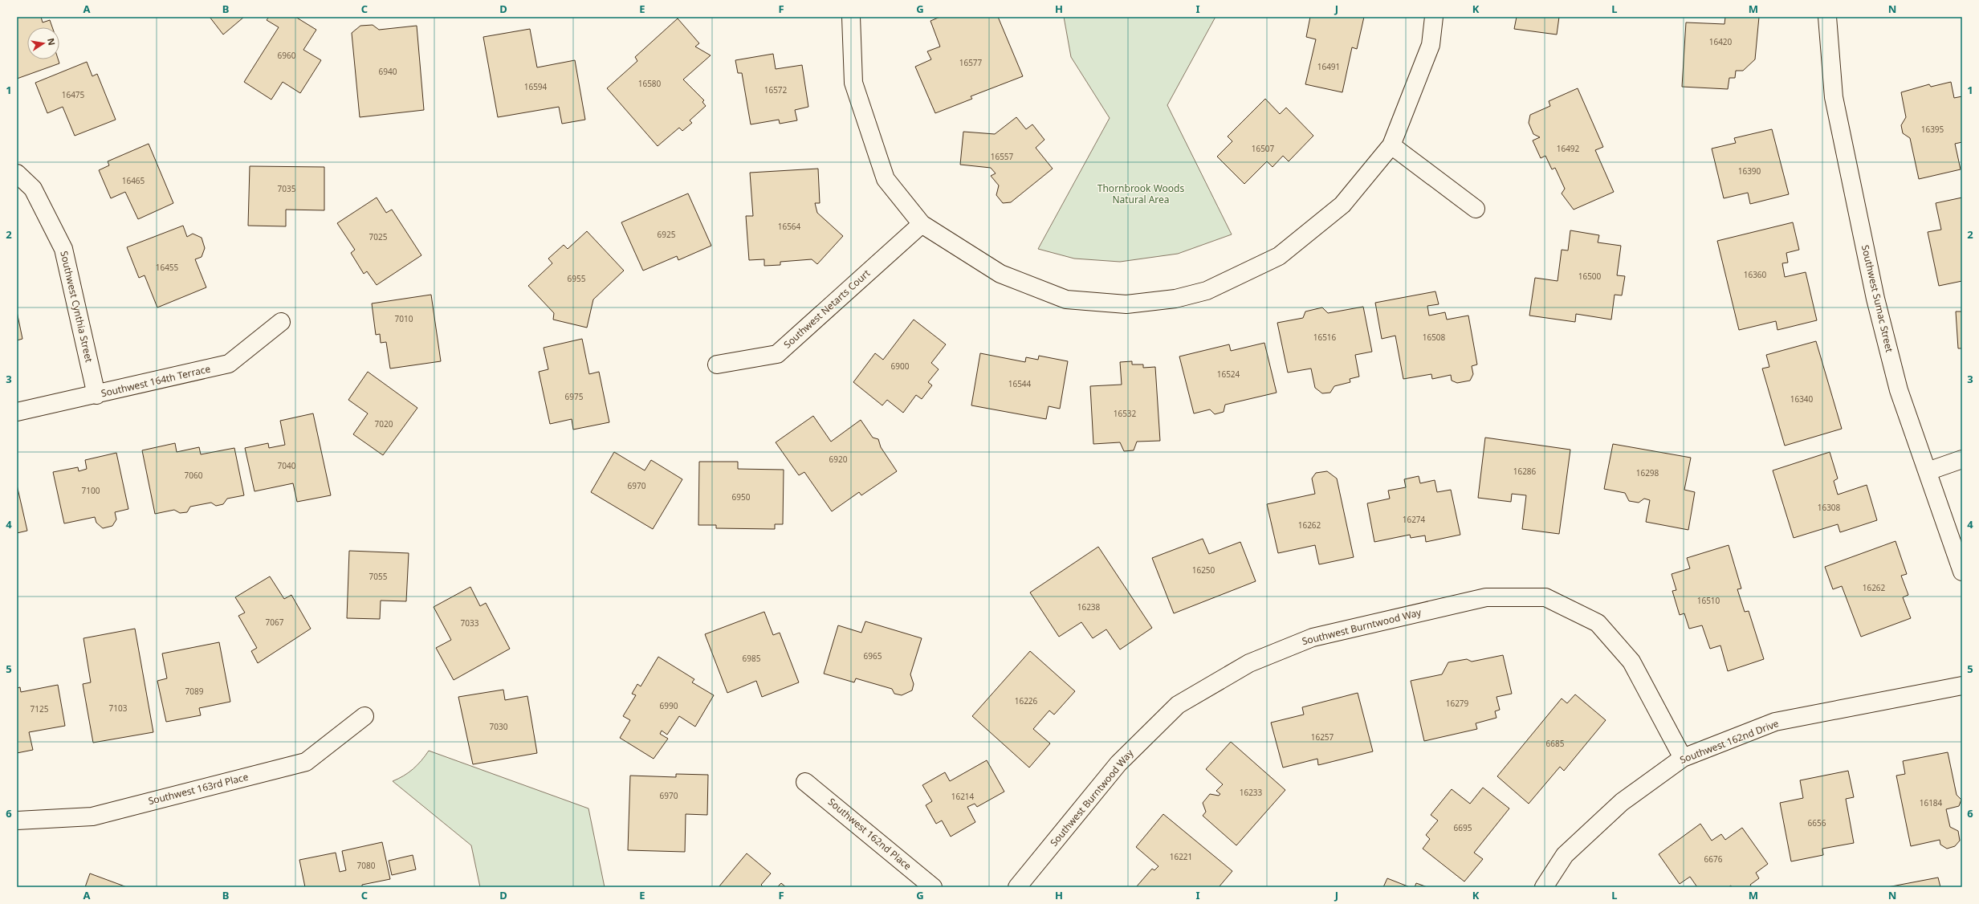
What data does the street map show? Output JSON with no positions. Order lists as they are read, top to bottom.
{
  "streets": {
    "street": [
      "Southwest Sumac Street",
      "Southwest Cynthia Street",
      "Southwest Netarts Court",
      "Southwest 164th Terrace",
      "Southwest Burntwood Way",
      "Southwest 162nd Drive",
      "Southwest 163rd Place",
      "Southwest 162nd Place"
    ]
  },
  "crossings": [
    ["Southwest Cynthia Street", "Southwest 164th Terrace"],
    ["Southwest Burntwood Way", "Southwest 162nd Drive"]
  ],
  "parks": ["Thornbrook Woods Natural Area"],
  "house_numbers": [
    "16420",
    "6960",
    "16577",
    "16491",
    "6940",
    "16580",
    "16594",
    "16572",
    "16475",
    "16395",
    "16507",
    "16492",
    "16557",
    "16390",
    "16465",
    "7035",
    "16564",
    "6925",
    "7025",
    "16455",
    "16360",
    "16500",
    "6955",
    "7010",
    "16516",
    "16508",
    "6900",
    "16524",
    "16544",
    "6975",
    "16340",
    "16532",
    "7020",
    "6920",
    "7040",
    "16286",
    "16298",
    "7060",
    "6970",
    "7100",
    "6950",
    "16308",
    "16274",
    "16262",
    "16250",
    "7055",
    "16262",
    "16510",
    "16238",
    "7067",
    "7033",
    "6965",
    "6985",
    "7089",
    "16226",
    "16279",
    "6990",
    "7103",
    "7125",
    "7030",
    "16257",
    "6685",
    "16233",
    "6970",
    "16214",
    "16184",
    "6656",
    "6695",
    "16221",
    "6676",
    "7080"
  ],
  "north": "right",
  "grid": {
    "columns": [
      "A",
      "B",
      "C",
      "D",
      "E",
      "F",
      "G",
      "H",
      "I",
      "J",
      "K",
      "L",
      "M",
      "N"
    ],
    "rows": [
      "1",
      "2",
      "3",
      "4",
      "5",
      "6"
    ]
  }
}
